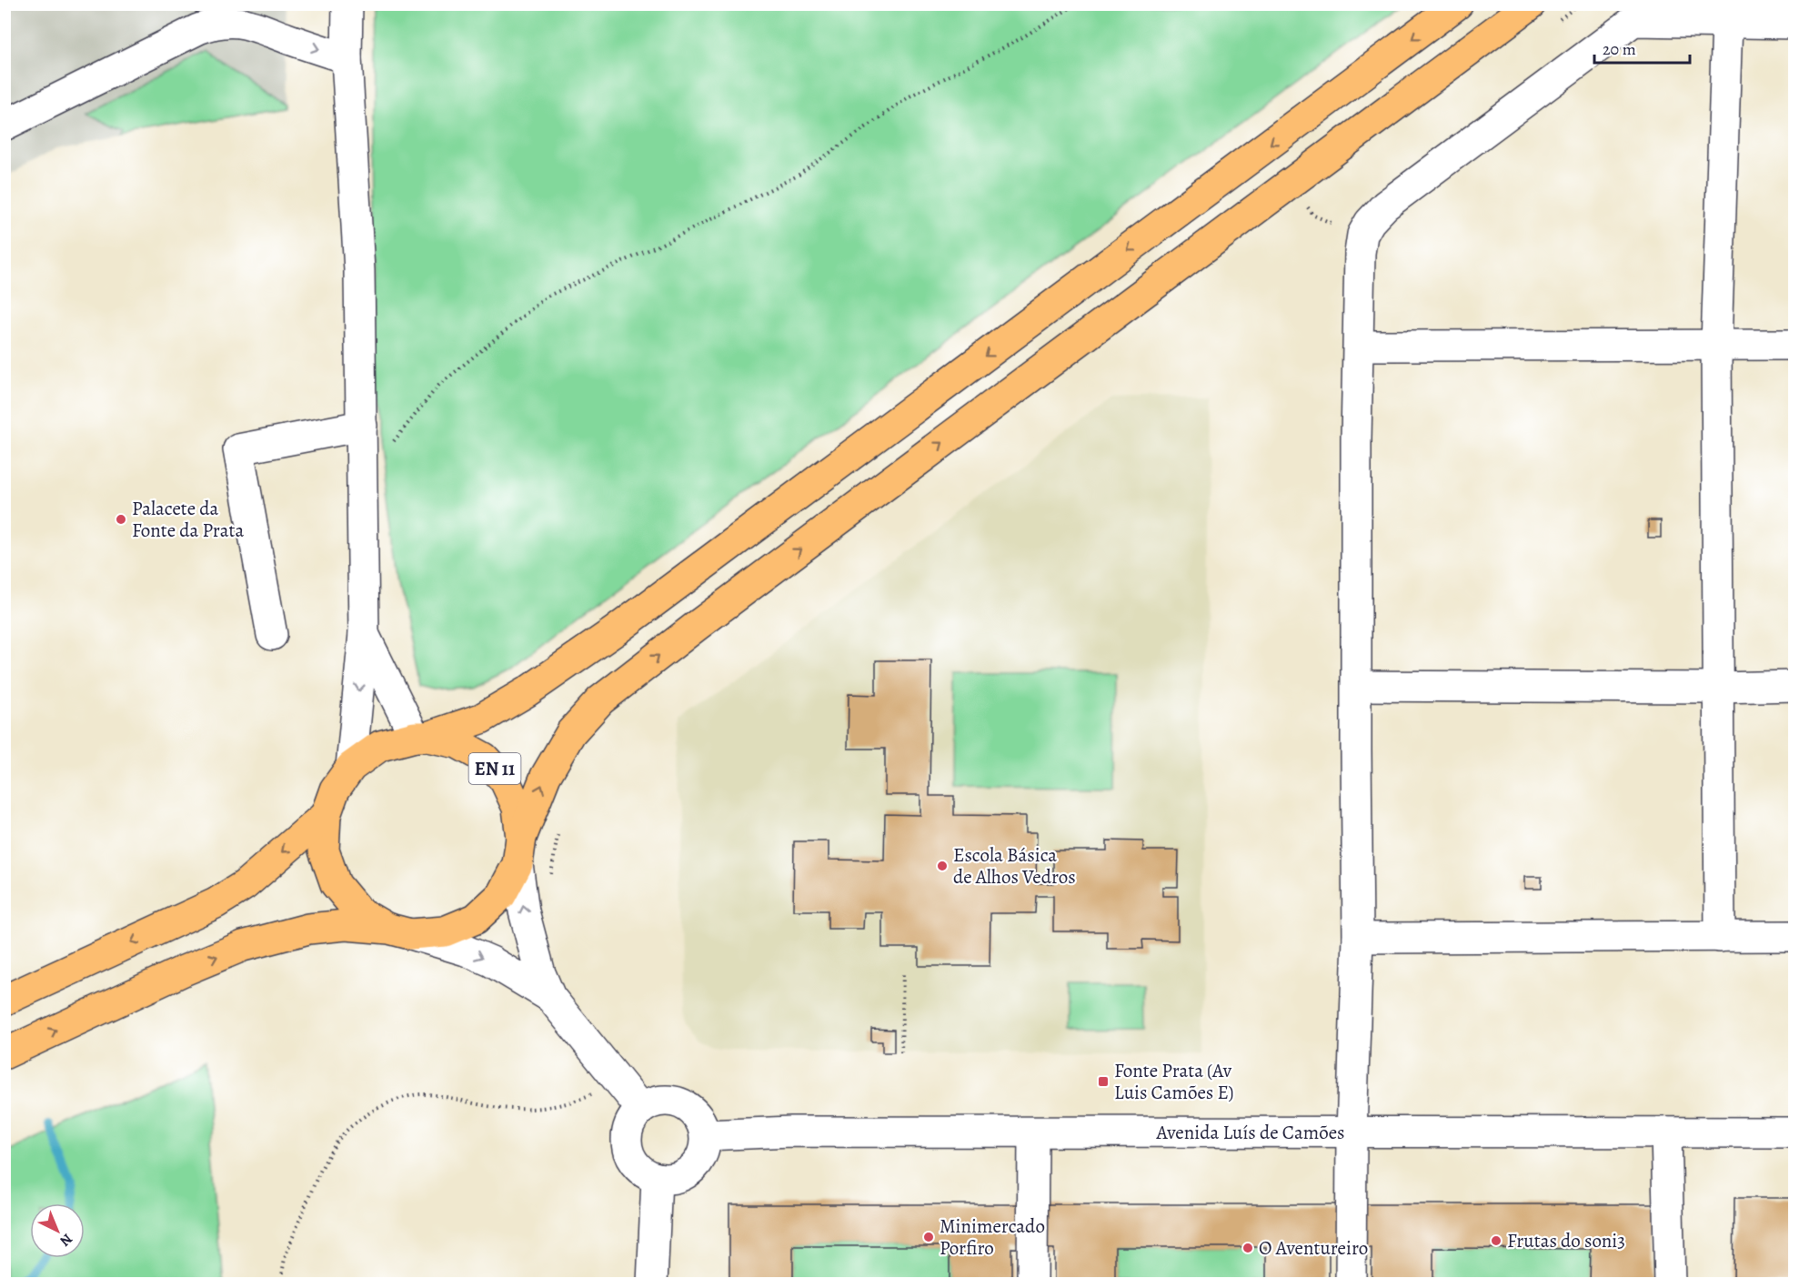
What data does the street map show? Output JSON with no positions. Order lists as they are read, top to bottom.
{
  "streets": {
    "main road": ["EN 11"],
    "street": ["Avenida Luís de Camões"]
  },
  "places": {
    "other": [
      "Palacete da Fonte da Prata",
      "Escola Básica de Alhos Vedros",
      "Minimercado Porfiro",
      "Frutas do soni3",
      "O Aventureiro"
    ],
    "transit": ["Fonte Prata (Av Luis Camões E)"]
  },
  "scale_bar": "20 m",
  "north": "bottom right"
}
